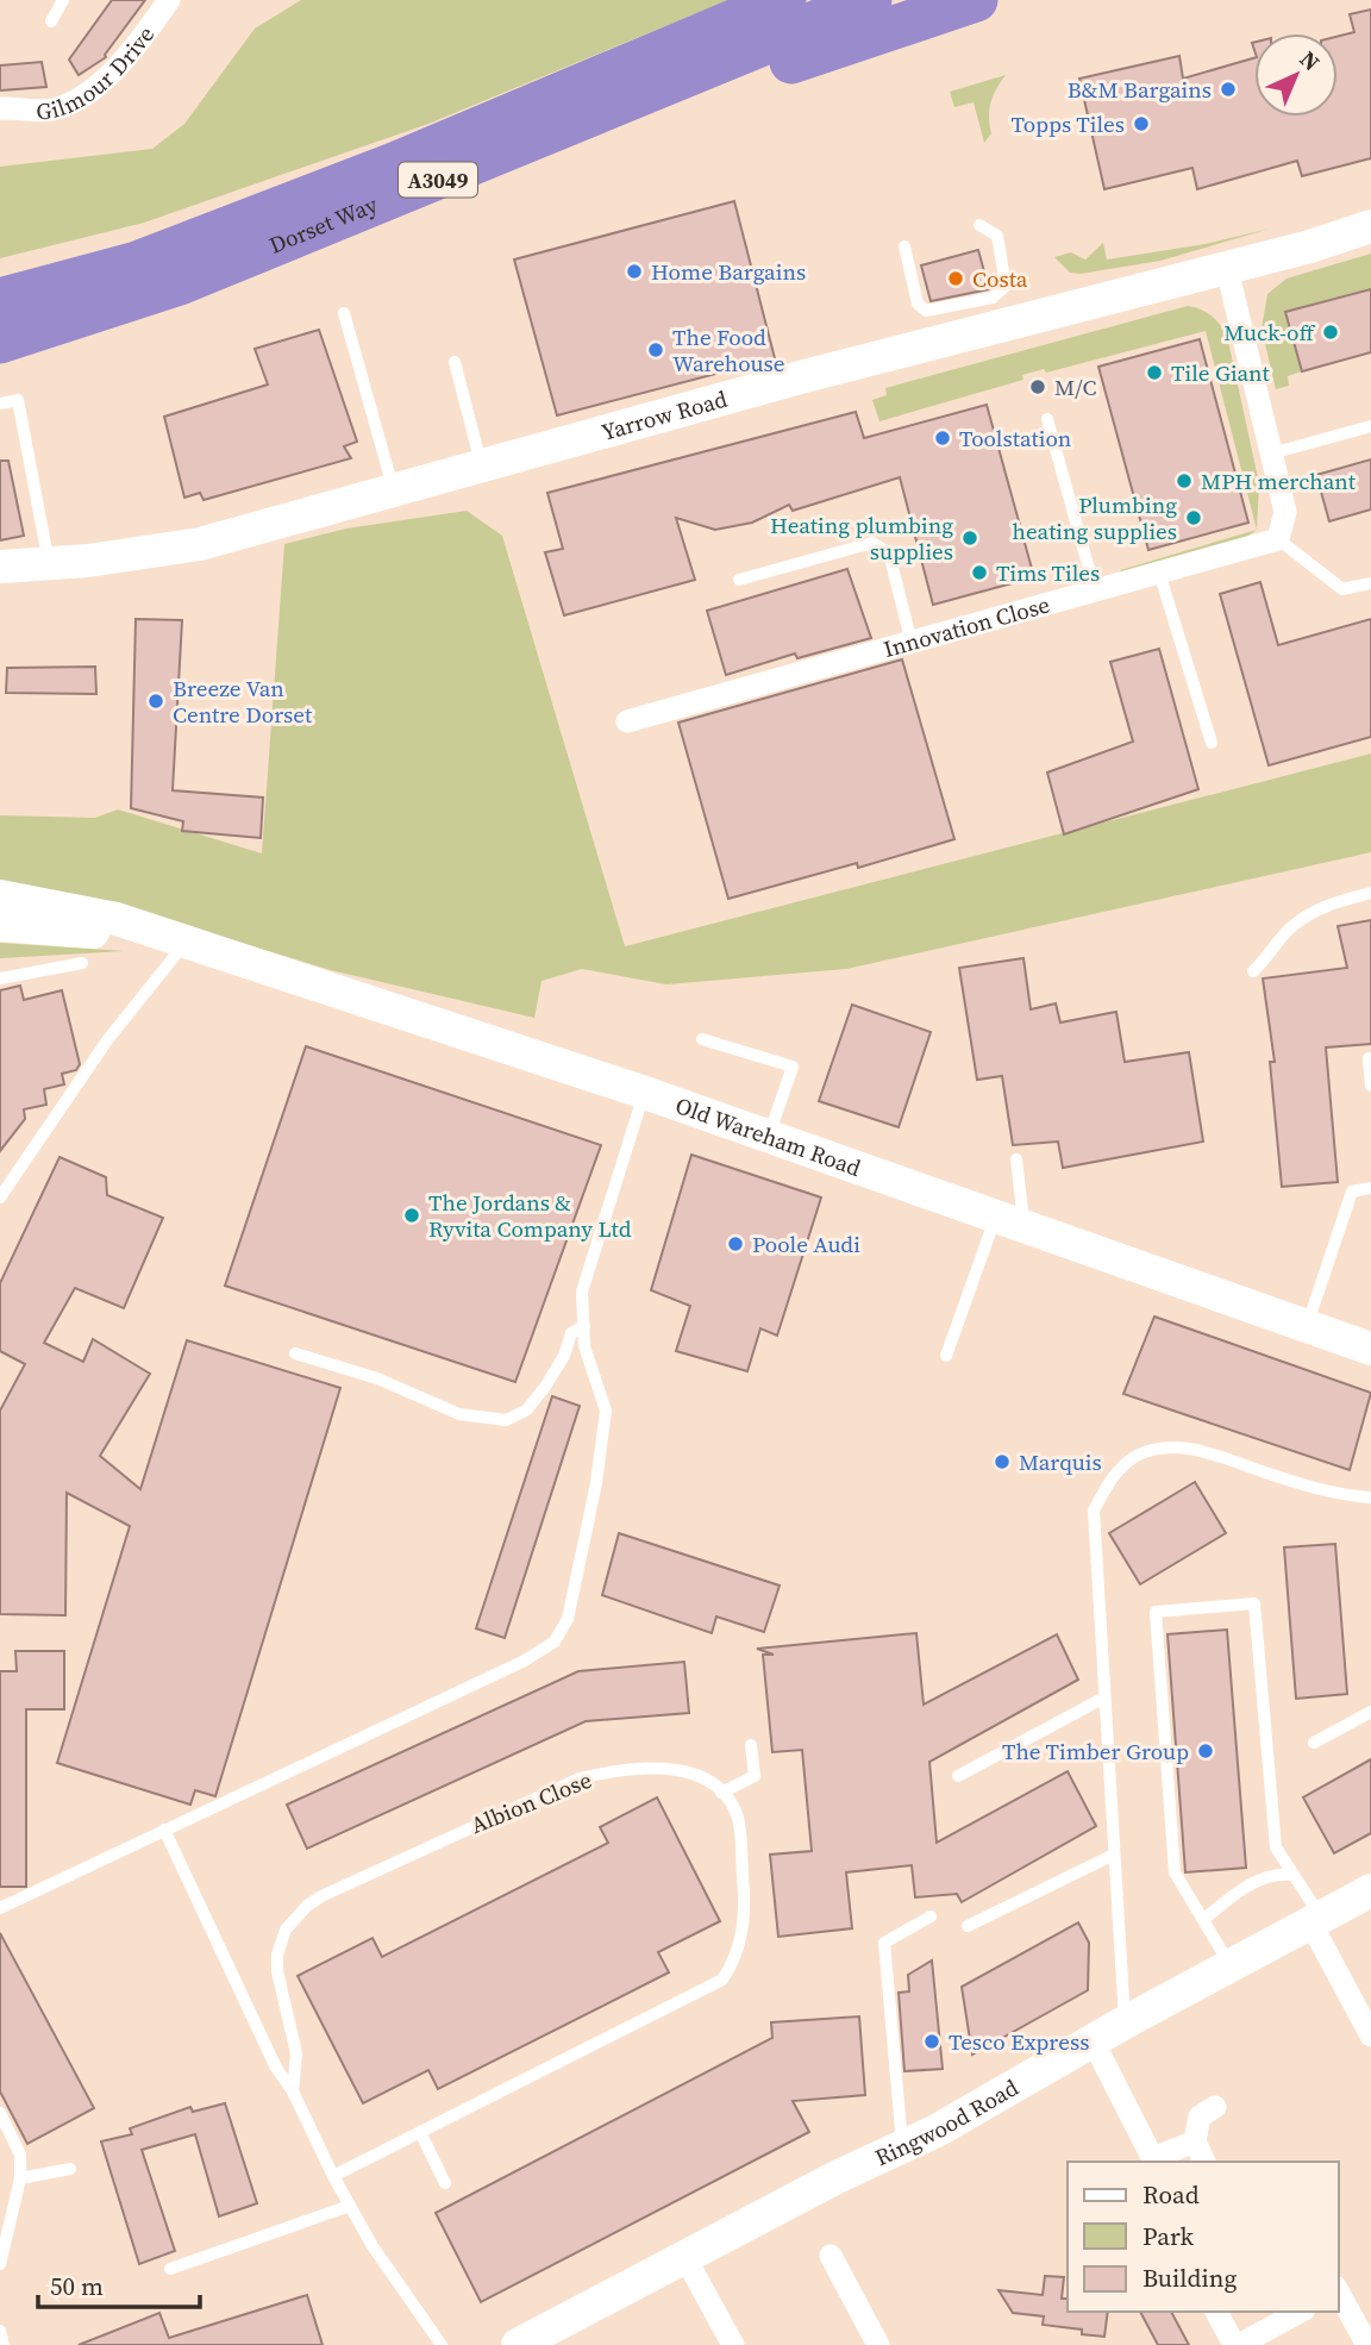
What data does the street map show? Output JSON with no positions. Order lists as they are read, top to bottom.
{
  "streets": {
    "highway": ["A3049", "Dorset Way"],
    "street": [
      "Gilmour Drive",
      "Yarrow Road",
      "Innovation Close",
      "Old Wareham Road",
      "Ringwood Road"
    ],
    "lane": ["Albion Close"]
  },
  "places": [
    "B&M Bargains",
    "Topps Tiles",
    "Home Bargains",
    "Costa",
    "Muck-off",
    "The Food Warehouse",
    "Tile Giant",
    "M/C",
    "Toolstation",
    "MPH merchant",
    "Plumbing heating supplies",
    "Heating plumbing supplies",
    "Tims Tiles",
    "Breeze Van Centre Dorset",
    "The Jordans & Ryvita Company Ltd",
    "Poole Audi",
    "Marquis",
    "The Timber Group",
    "Tesco Express"
  ],
  "legend": ["Road", "Park", "Building"],
  "scale_bar": "50 m",
  "north": "top right"
}
